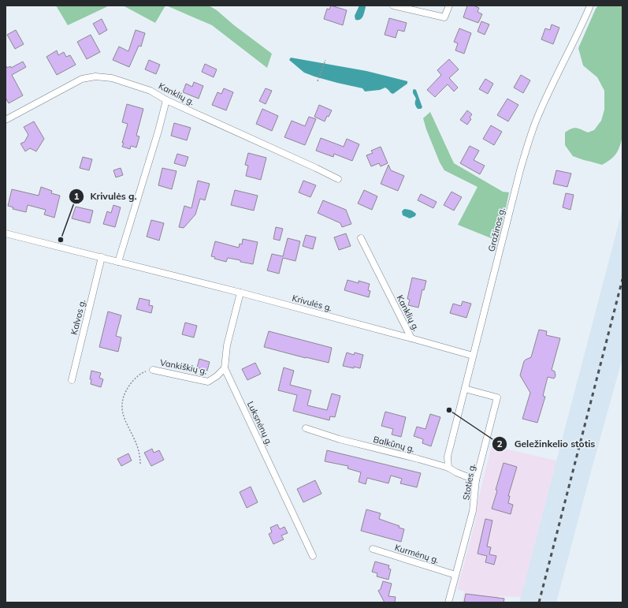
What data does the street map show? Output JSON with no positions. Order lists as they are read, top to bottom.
{
  "streets": {
    "street": [
      "Kanklių g.",
      "Gražinos g.",
      "Krivulės g.",
      "Kalvos g.",
      "Vankiškių g.",
      "Luksnėnų g.",
      "Balkūnų g.",
      "Stoties g.",
      "Kurmėnų g."
    ]
  },
  "crossings": [
    ["Kanklių g.", "Gražinos g."],
    ["Kanklių g.", "Krivulės g."],
    ["Gražinos g.", "Balkūnų g."],
    ["Gražinos g.", "Stoties g."],
    ["Krivulės g.", "Kalvos g."],
    ["Vankiškių g.", "Luksnėnų g."],
    ["Balkūnų g.", "Stoties g."],
    ["Stoties g.", "Kurmėnų g."]
  ],
  "places": ["Krivulės g.", "Geležinkelio stotis"]
}
